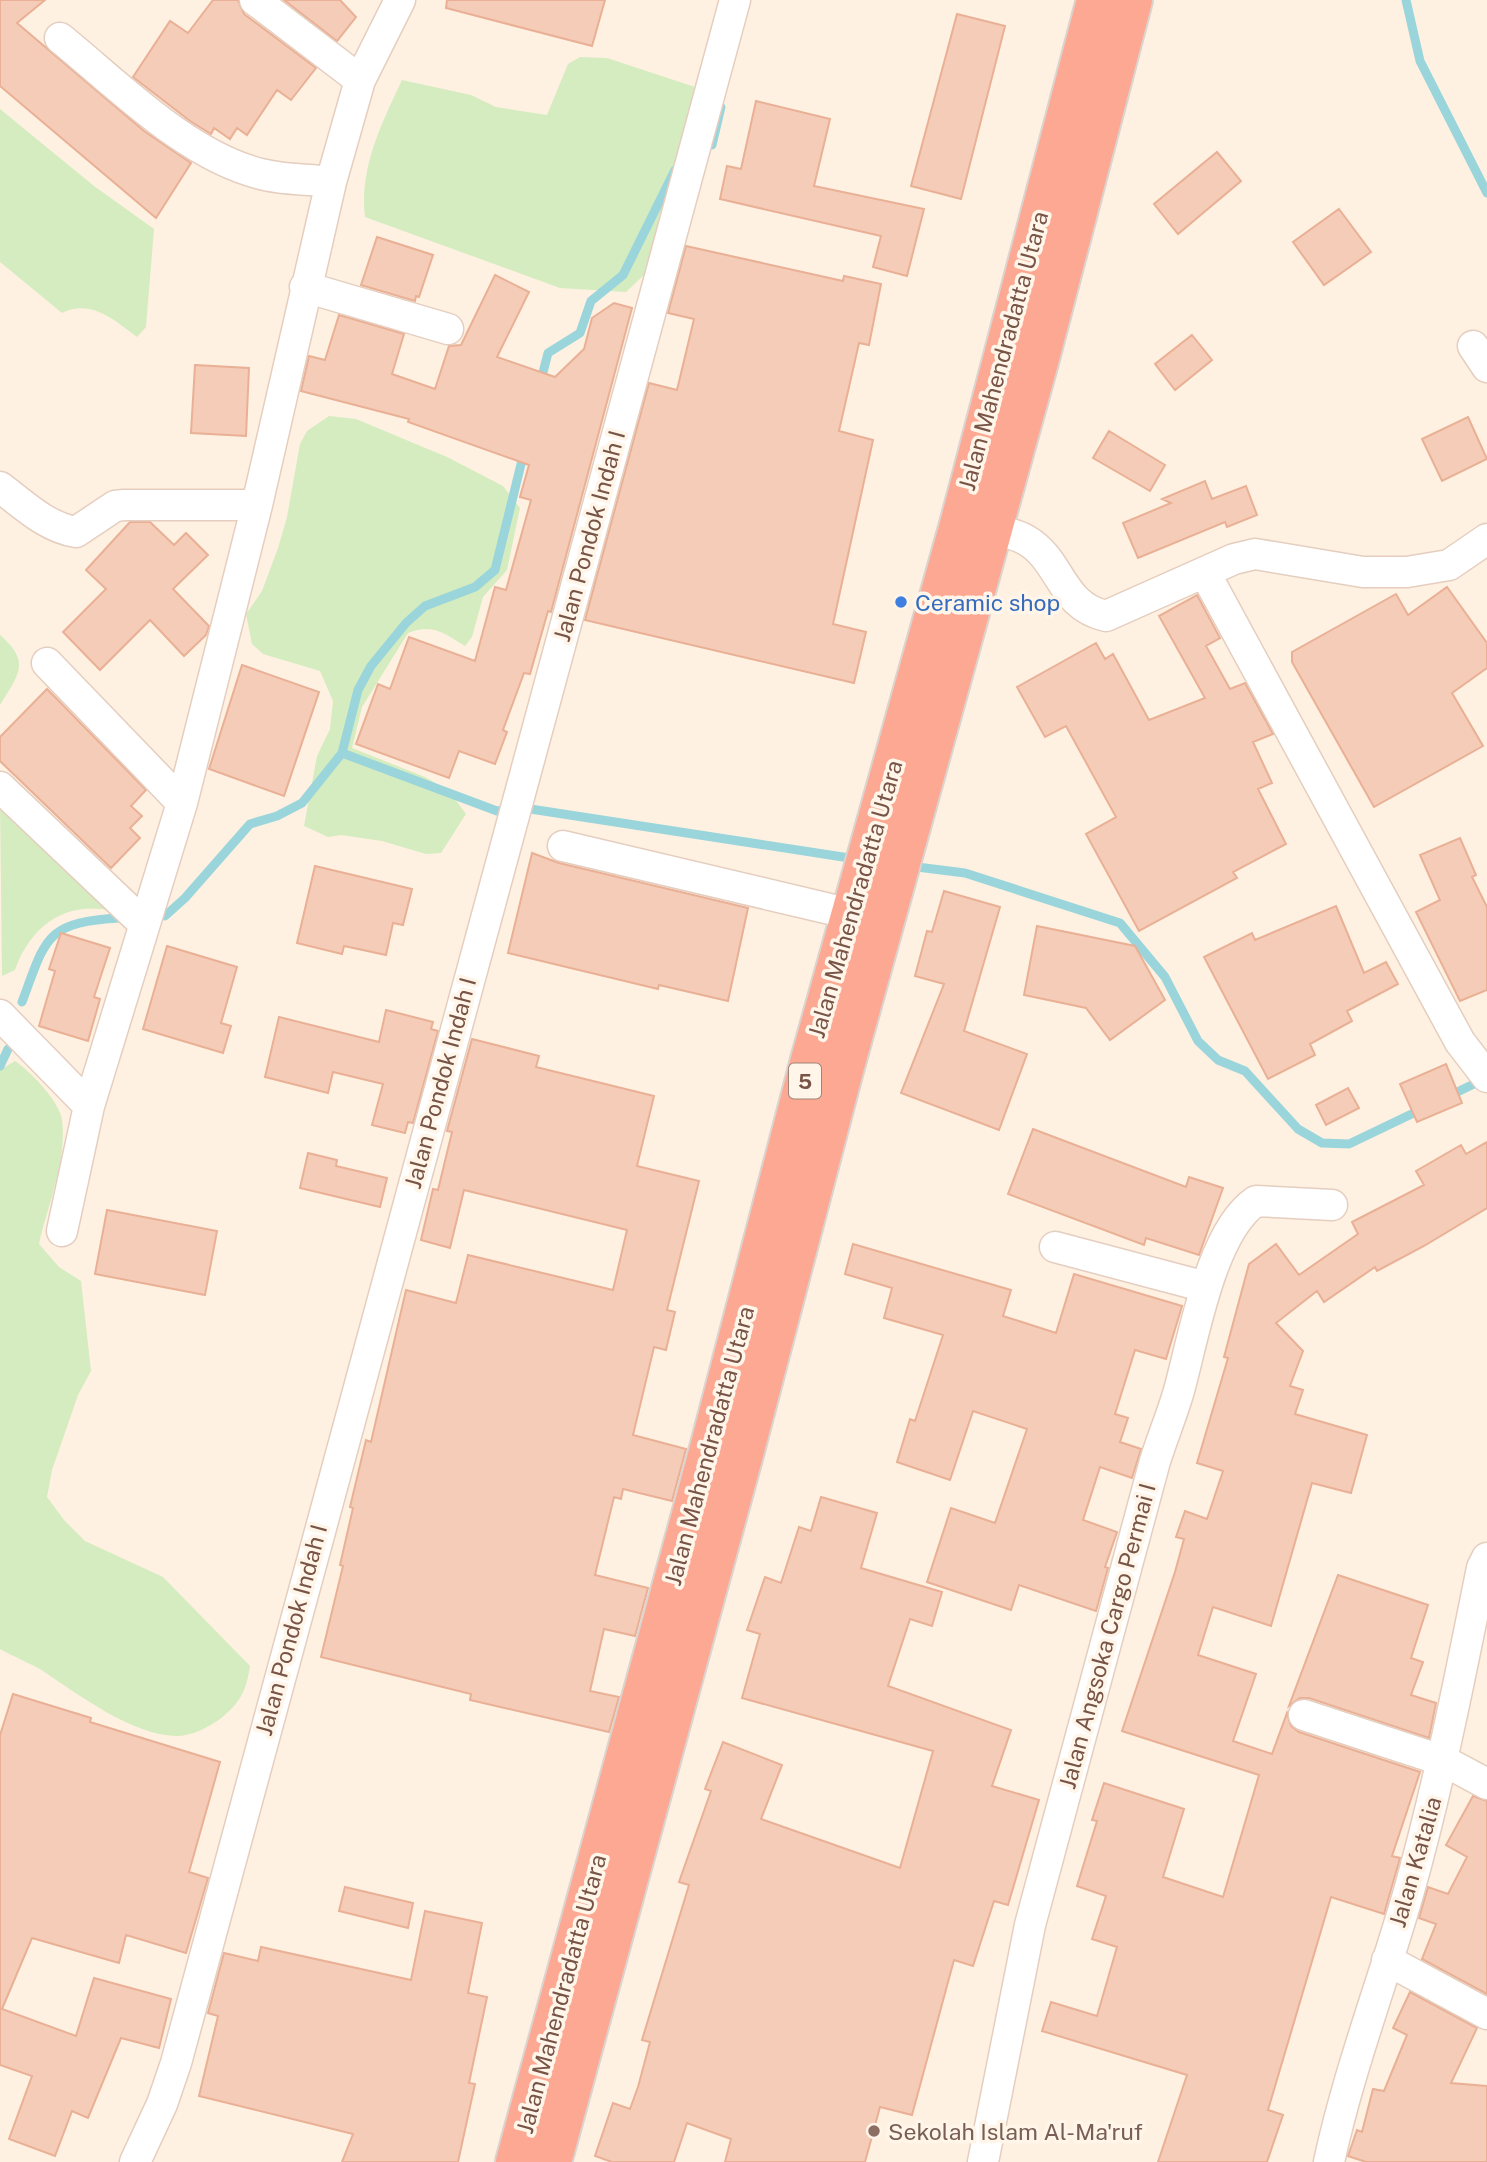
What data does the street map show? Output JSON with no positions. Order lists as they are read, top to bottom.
{
  "streets": {
    "highway": ["Jalan Mahendradatta Utara", "5"],
    "street": ["Jalan Pondok Indah I", "Jalan Angsoka Cargo Permai I", "Jalan Katalia"]
  },
  "places": ["Ceramic shop", "Sekolah Islam Al-Ma'ruf"]
}
